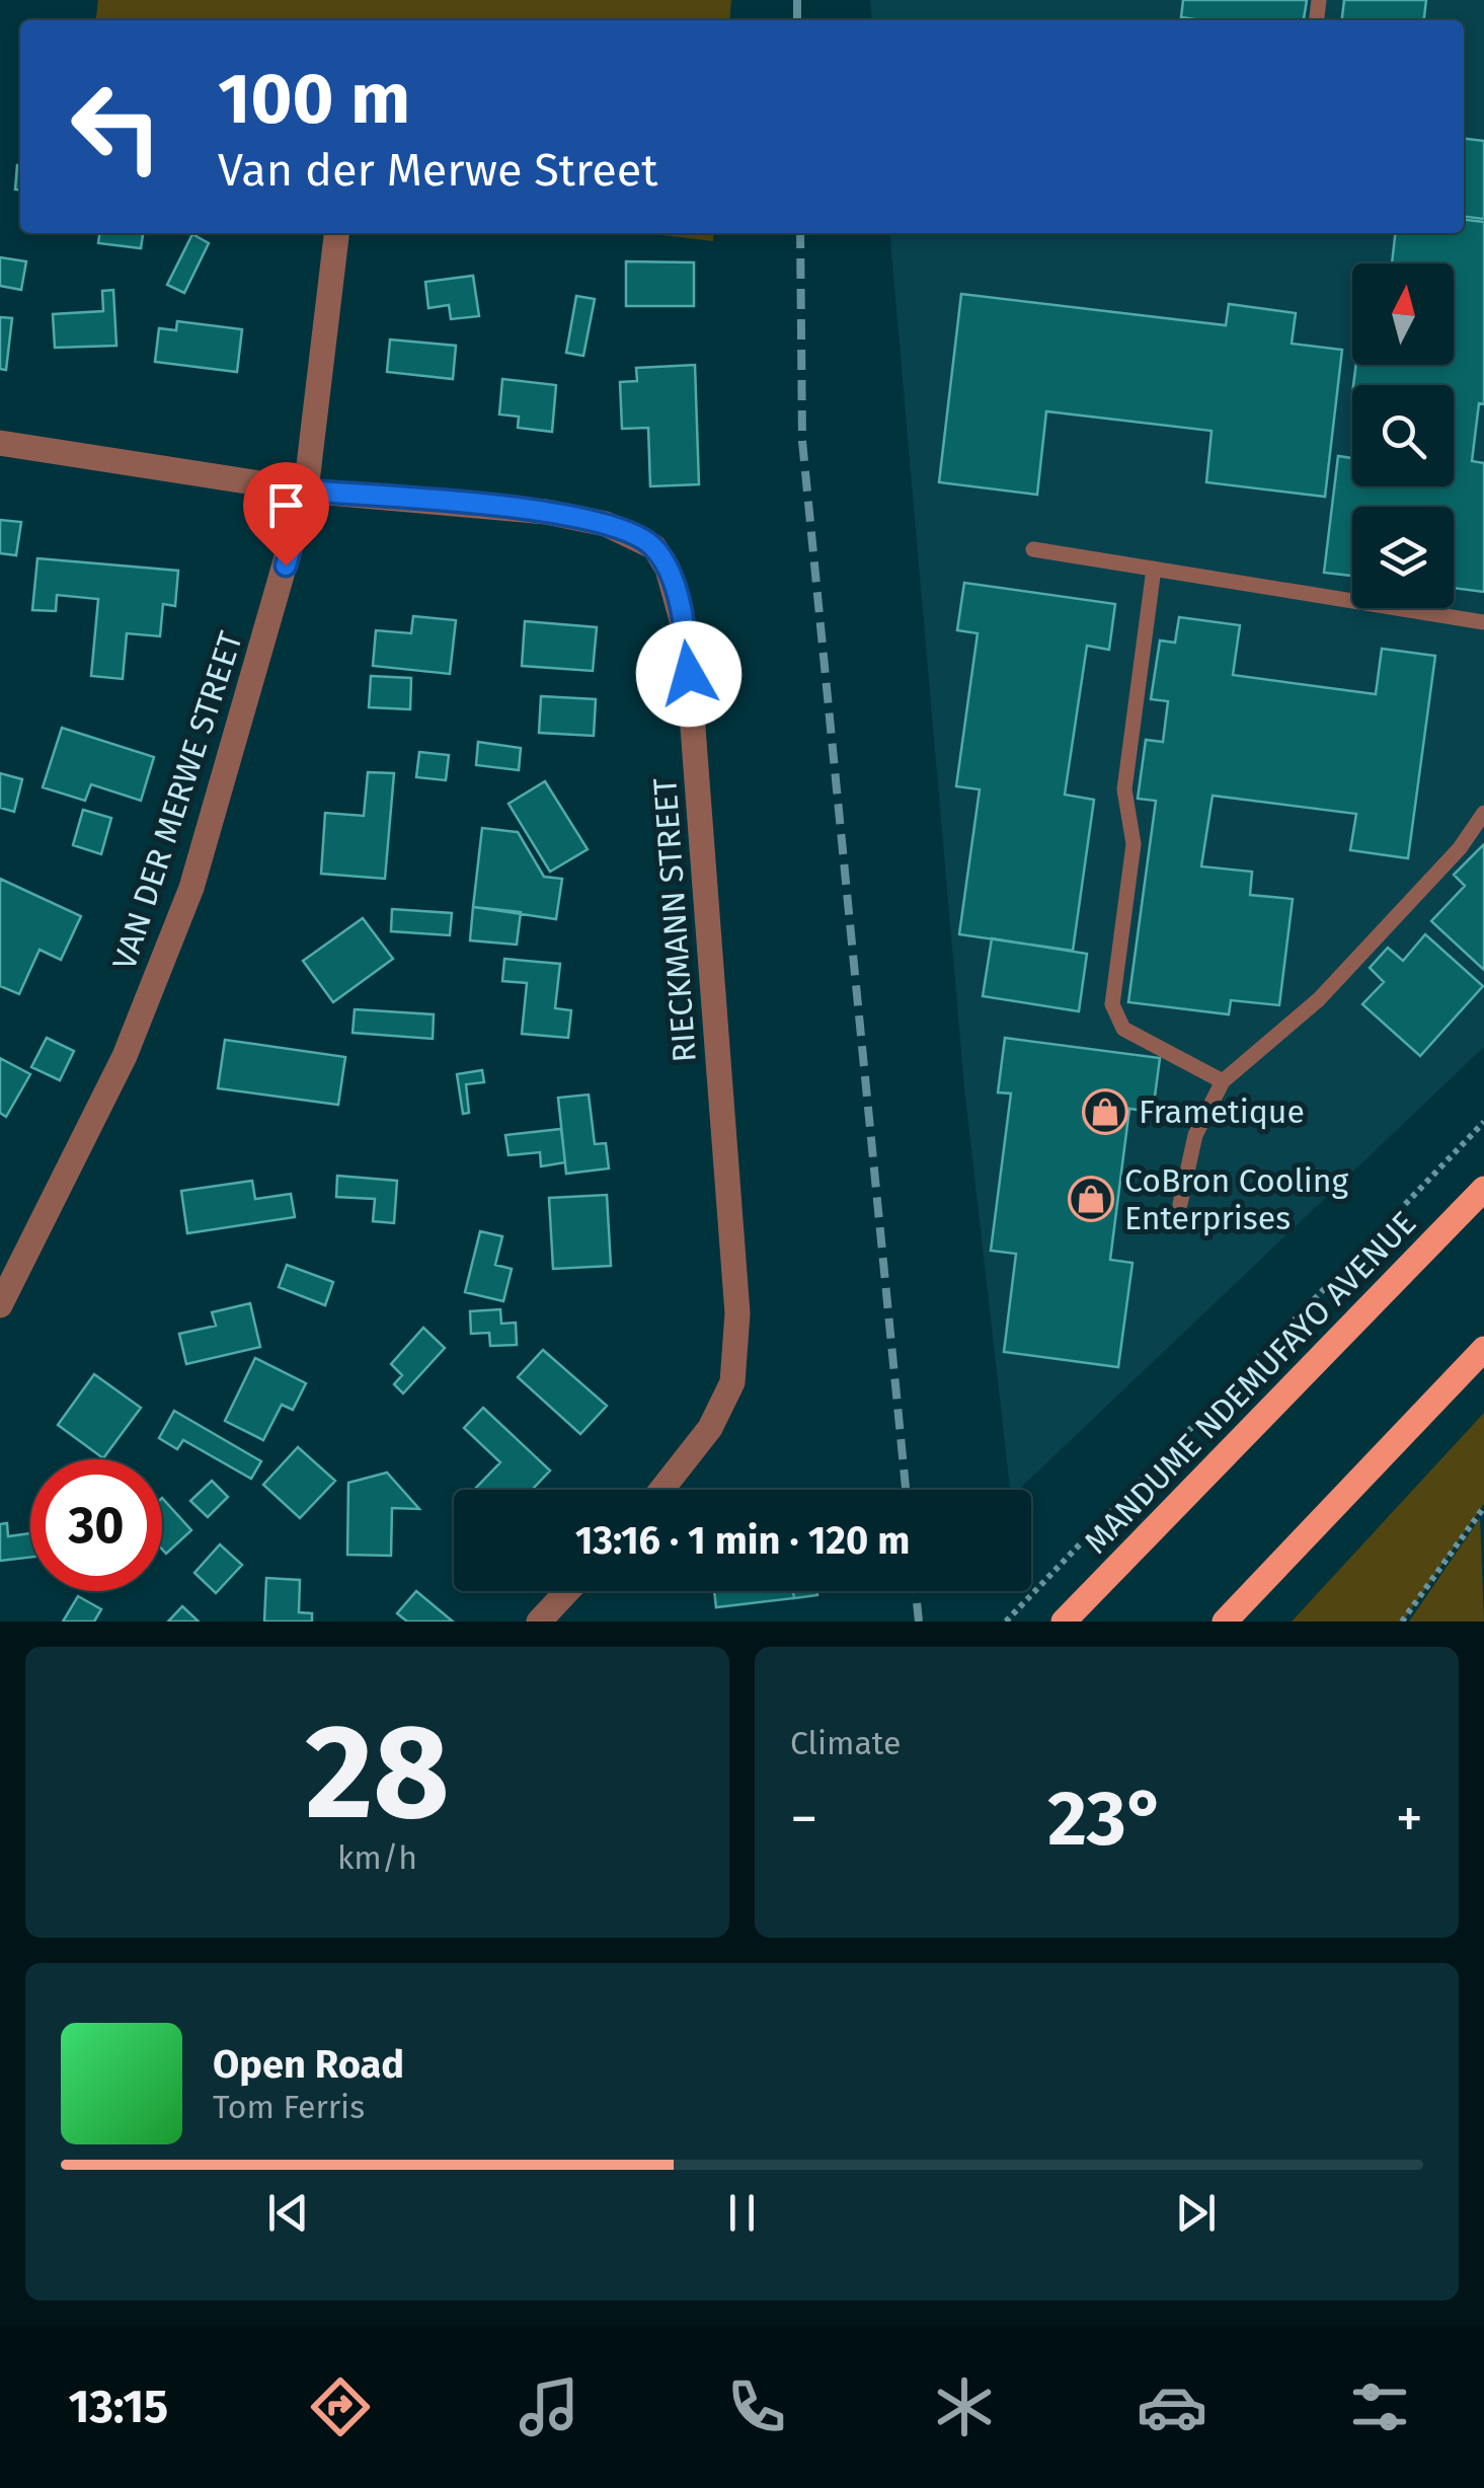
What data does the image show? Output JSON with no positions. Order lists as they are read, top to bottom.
{
  "streets": {
    "main road": ["MANDUME NDEMUFAYO AVENUE"],
    "street": ["VAN DER MERWE STREET", "RIECKMANN STREET"]
  },
  "crossings": [
    ["VAN DER MERWE STREET", "RIECKMANN STREET"]
  ],
  "places": {
    "shop": ["Frametique", "CoBron Cooling Enterprises"]
  },
  "north": "top",
  "page": {
    "turn": ["100 m", "Van der Merwe Street"],
    "limit": "30",
    "trip": "13:16 · 1 min · 120 m",
    "tile": [
      ["28", "km/h"],
      "Climate"
    ],
    "heat": ["−", "23°", "+"],
    "song": ["Open Road", "Tom Ferris"],
    "tabs": "13:15"
  }
}
